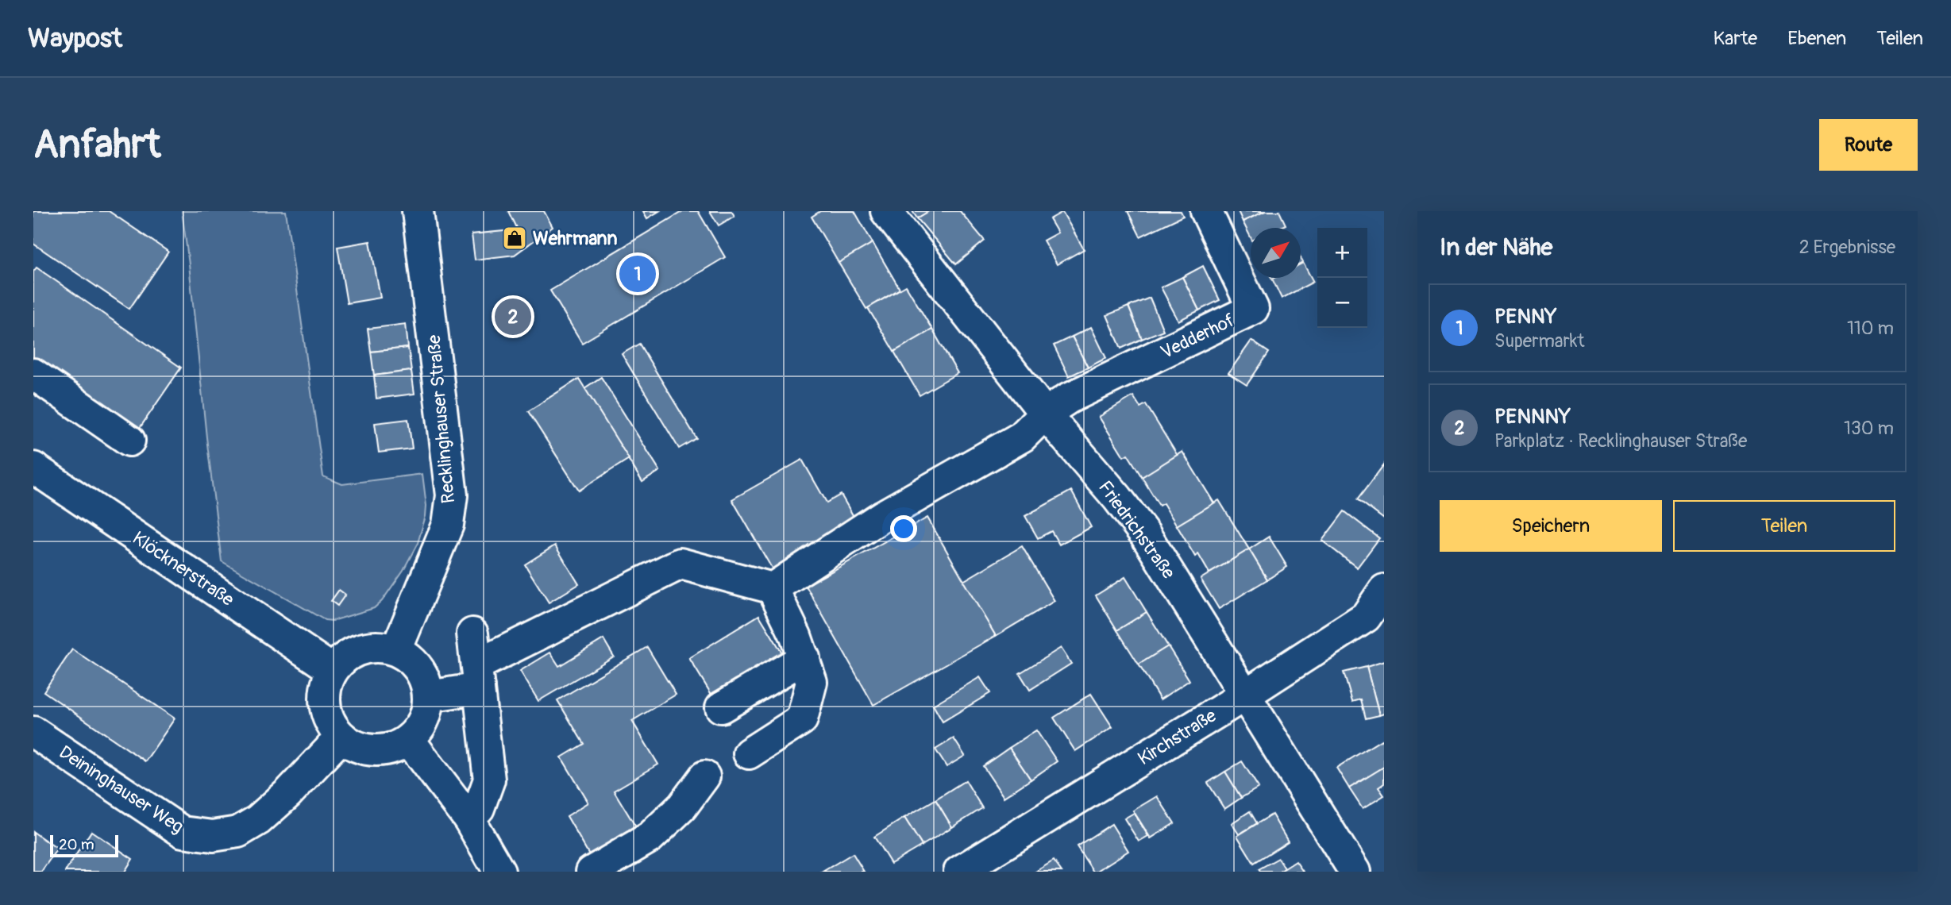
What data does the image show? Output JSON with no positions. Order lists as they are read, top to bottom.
{
  "streets": {
    "street": [
      "Vedderhof",
      "Recklinghauser Straße",
      "Friedrichstraße",
      "Klöcknerstraße",
      "Kirchstraße",
      "Deininghauser Weg"
    ]
  },
  "crossings": [
    ["Vedderhof", "Friedrichstraße"],
    ["Recklinghauser Straße", "Klöcknerstraße"],
    ["Recklinghauser Straße", "Deininghauser Weg"],
    ["Friedrichstraße", "Kirchstraße"],
    ["Klöcknerstraße", "Deininghauser Weg"]
  ],
  "places": {
    "shop": ["Wehrmann"]
  },
  "scale_bar": "20 m",
  "north": "top right",
  "page": {
    "header": "Waypost",
    "nav": ["Karte", "Ebenen", "Teilen"],
    "buttons": [
      "Route",
      ["Speichern", "Teilen"]
    ],
    "title": "Anfahrt",
    "heading": ["In der Nähe", "2 Ergebnisse"],
    "map_buttons": ["+", "−"],
    "pins": ["1", "2"],
    "list": [
      {
        "mark": "1",
        "name": "PENNY",
        "note": "Supermarkt",
        "value": "110 m"
      },
      {
        "mark": "2",
        "name": "PENNNY",
        "note": "Parkplatz · Recklinghauser Straße",
        "value": "130 m"
      }
    ],
    "scale": "20 m"
  }
}
